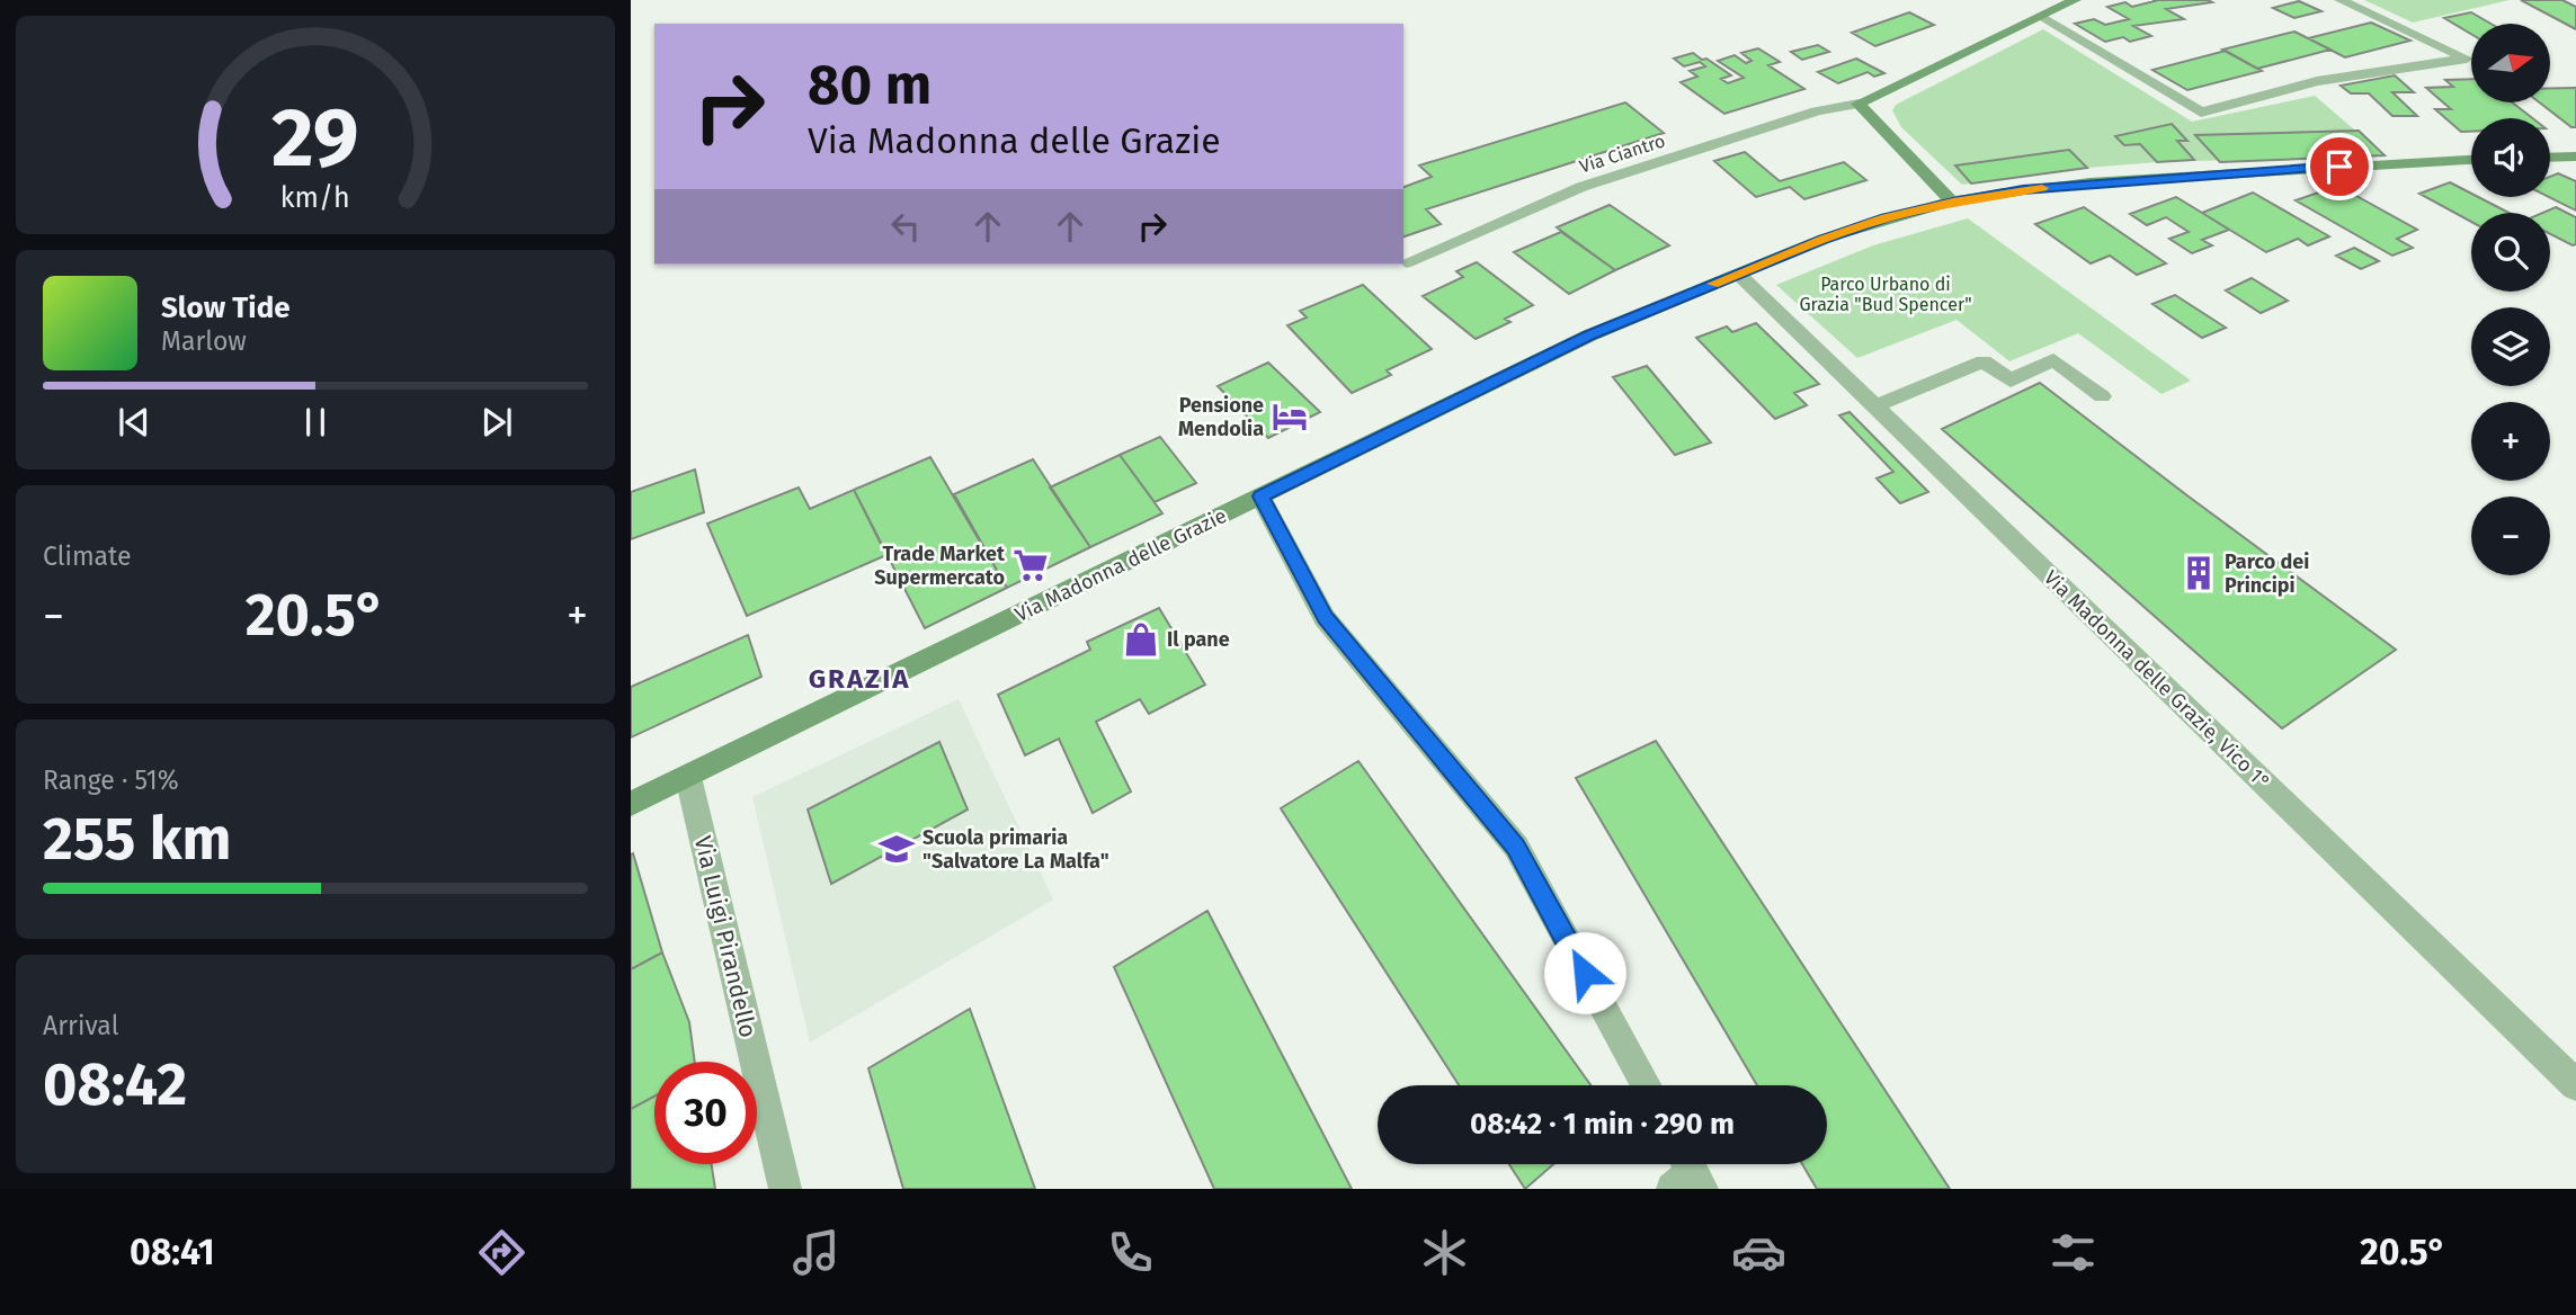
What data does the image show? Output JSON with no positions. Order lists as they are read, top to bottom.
{
  "streets": {
    "main road": ["Via Ciantro", "Via Madonna delle Grazie"],
    "street": ["Via Madonna delle Grazie, Vico 1°", "Via Luigi Pirandello"]
  },
  "crossings": [
    ["Via Madonna delle Grazie", "Via Madonna delle Grazie, Vico 1°"],
    ["Via Madonna delle Grazie", "Via Luigi Pirandello"]
  ],
  "districts": ["GRAZIA"],
  "parks": ["Parco Urbano di Grazia \"Bud Spencer\""],
  "places": {
    "hotel": ["Pensione Mendolia"],
    "supermarket": ["Trade Market Supermercato"],
    "building": ["Parco dei Principi"],
    "shop": ["Il pane"],
    "school or university": ["Scuola primaria \"Salvatore La Malfa\""]
  },
  "north": "right",
  "page": {
    "map_buttons": ["+", "−"],
    "turn": ["80 m", "Via Madonna delle Grazie"],
    "song": ["Slow Tide", "Marlow"],
    "tile": [
      "Climate",
      ["Range · 51%", "255 km"],
      ["Arrival", "08:42"]
    ],
    "heat": ["−", "20.5°", "+"],
    "limit": "30",
    "trip": "08:42 · 1 min · 290 m",
    "tabs": ["08:41", "20.5°"],
    "gauge": ["29", "km/h"]
  }
}
